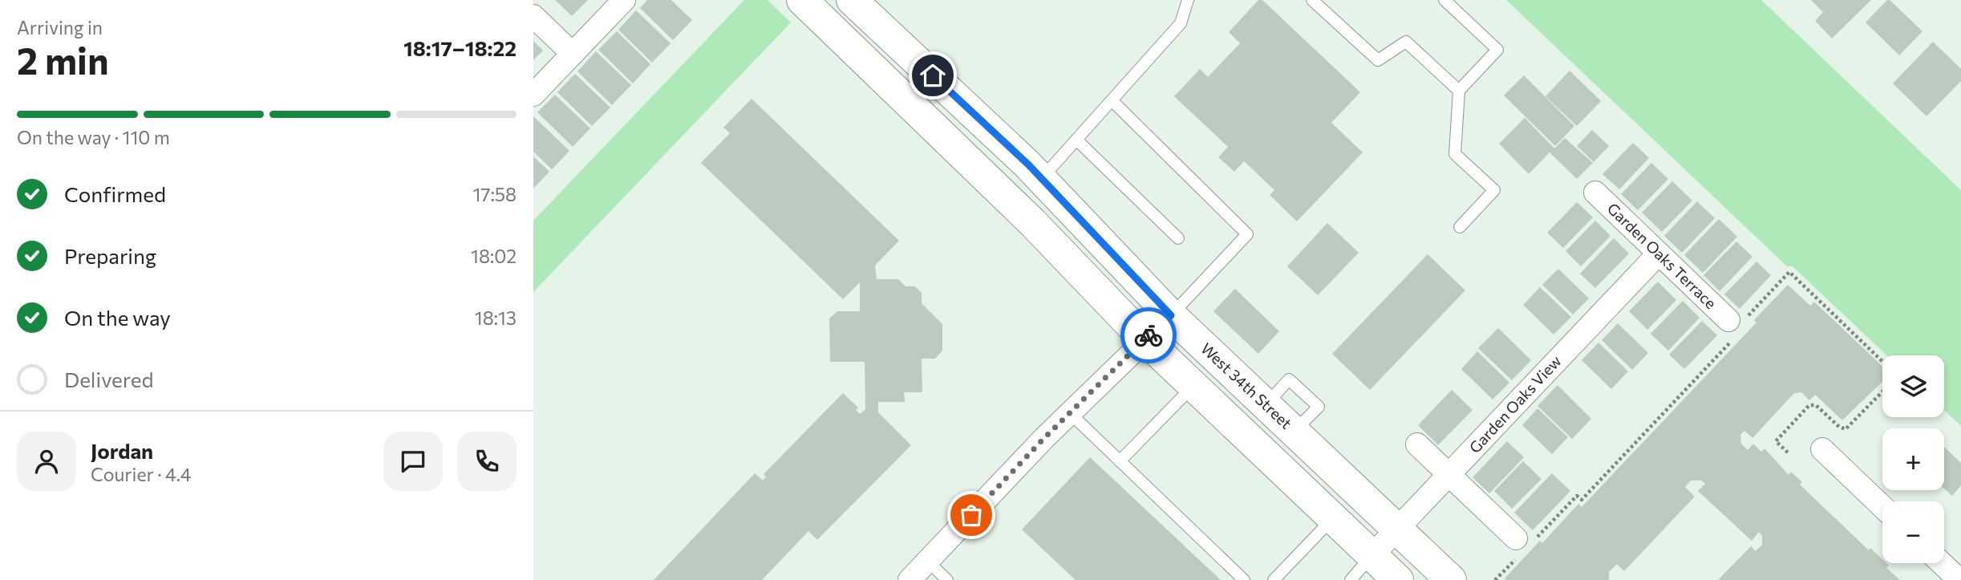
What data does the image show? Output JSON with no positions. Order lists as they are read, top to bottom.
{
  "streets": {
    "main road": ["West 34th Street"],
    "street": ["Garden Oaks Terrace", "Garden Oaks View"]
  },
  "crossings": [
    ["Garden Oaks Terrace", "Garden Oaks View"],
    ["West 34th Street", "Garden Oaks View"]
  ],
  "page": {
    "heading": ["2 min", "Arriving in", "18:17–18:22"],
    "panel": ["Jordan", "Courier · 4.4"],
    "bar": "On the way · 110 m",
    "list": [
      ["Confirmed", "17:58"],
      ["Preparing", "18:02"],
      ["On the way", "18:13"],
      "Delivered"
    ],
    "map_buttons": ["+", "−"]
  }
}
